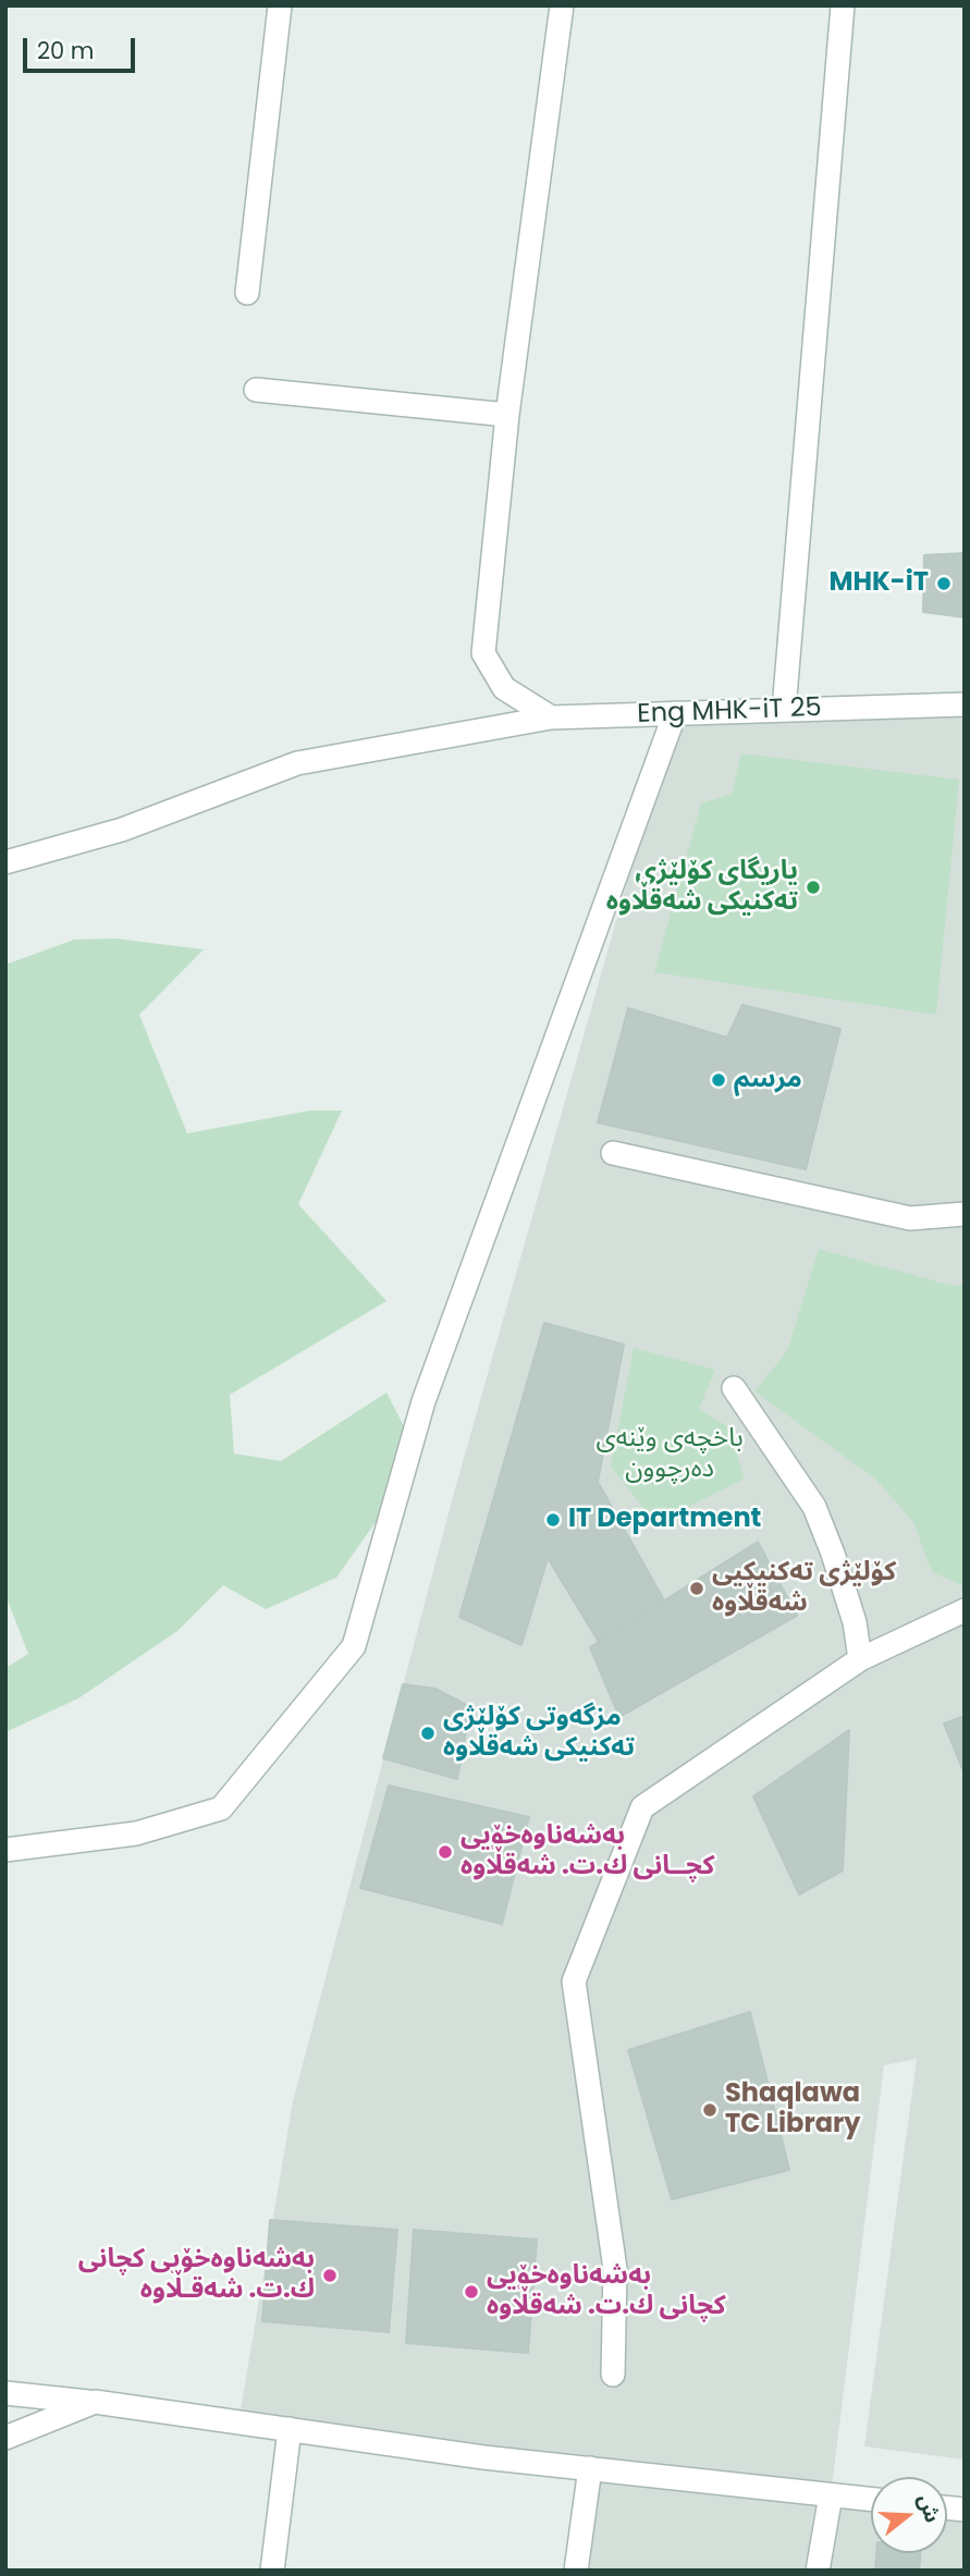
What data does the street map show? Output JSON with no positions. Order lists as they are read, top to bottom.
{
  "streets": {
    "street": ["Eng MHK-iT 25"]
  },
  "parks": ["باخچەی وێنەی دەرچوون"],
  "places": [
    "MHK-iT",
    "یاریگای کۆلێژی تەکنیکی شەقڵاوە",
    "مرسم",
    "IT Department",
    "کۆلێژی تەکنیکیی شەقڵاوە",
    "مزگەوتی کۆلێژی تەکنیکی شەقڵاوە",
    "بەشەناوەخۆیی کچــانی ك.ت. شەقڵاوە",
    "Shaqlawa TC Library",
    "بەشەناوەخۆیی کچانی ك.ت. شەقـڵاوە",
    "بەشەناوەخۆیی کچانی ك.ت. شەقڵاوە"
  ],
  "scale_bar": "20 m",
  "north": "right"
}
